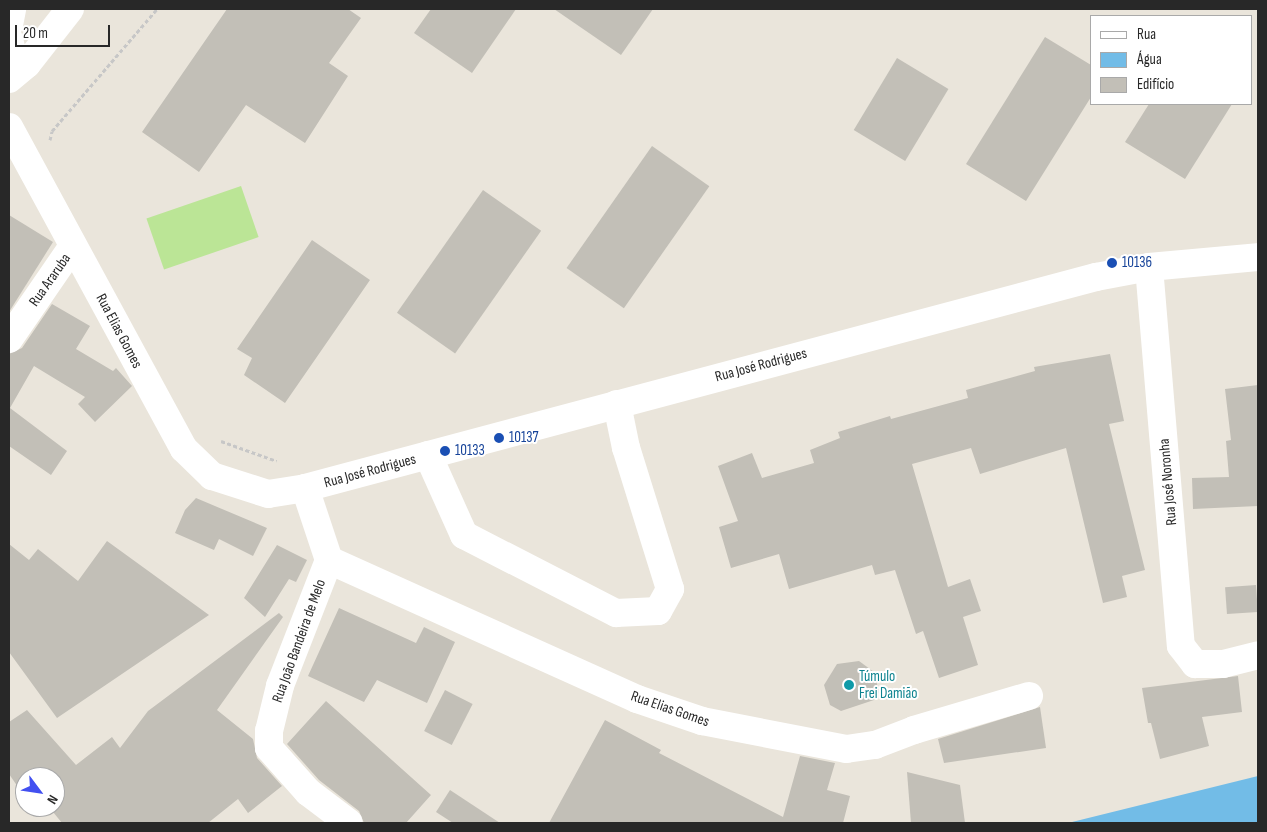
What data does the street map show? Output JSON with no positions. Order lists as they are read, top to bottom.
{
  "streets": {
    "street": [
      "Rua Araruba",
      "Rua Elias Gomes",
      "Rua José Rodrigues",
      "Rua José Noronha",
      "Rua João Bandeira de Melo"
    ]
  },
  "crossings": [
    ["Rua Araruba", "Rua Elias Gomes"],
    ["Rua Elias Gomes", "Rua José Rodrigues"],
    ["Rua Elias Gomes", "Rua João Bandeira de Melo"],
    ["Rua José Rodrigues", "Rua José Noronha"],
    ["Rua José Rodrigues", "Rua João Bandeira de Melo"]
  ],
  "places": [
    "10136",
    "10137",
    "10133",
    "Túmulo Frei Damião"
  ],
  "legend": ["Rua", "Água", "Edifício"],
  "scale_bar": "20 m",
  "north": "bottom right"
}
